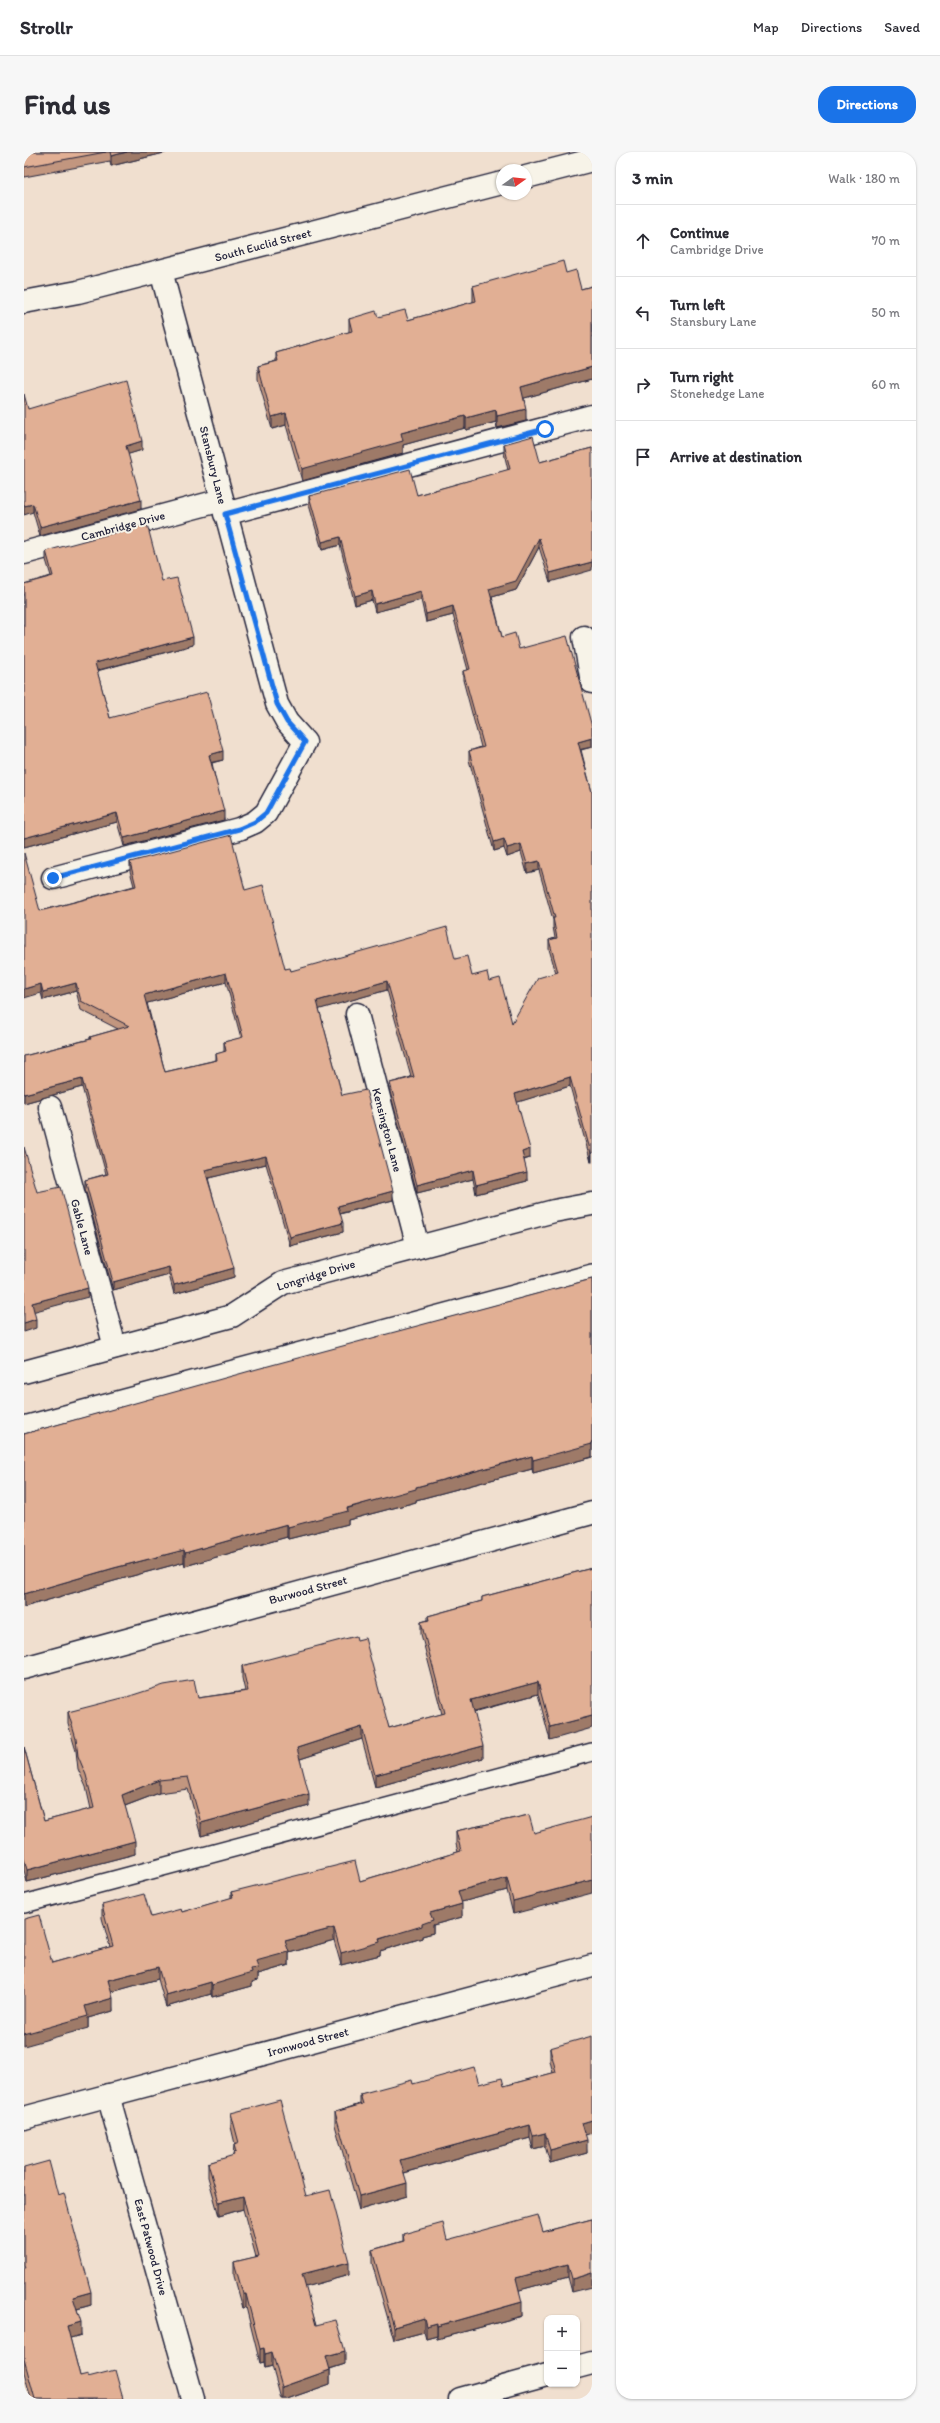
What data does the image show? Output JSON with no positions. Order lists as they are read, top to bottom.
{
  "streets": {
    "street": [
      "South Euclid Street",
      "Stansbury Lane",
      "Cambridge Drive",
      "Kensington Lane",
      "Gable Lane",
      "Longridge Drive",
      "Burwood Street",
      "Ironwood Street",
      "East Patwood Drive"
    ]
  },
  "crossings": [
    ["South Euclid Street", "Stansbury Lane"],
    ["Stansbury Lane", "Cambridge Drive"],
    ["Kensington Lane", "Longridge Drive"],
    ["Gable Lane", "Longridge Drive"],
    ["Ironwood Street", "East Patwood Drive"]
  ],
  "north": "right",
  "page": {
    "header": "Strollr",
    "nav": ["Map", "Directions", "Saved"],
    "buttons": "Directions",
    "title": "Find us",
    "heading": ["3 min", "Walk · 180 m"],
    "list": [
      ["Continue", "Cambridge Drive", "70 m"],
      ["Turn left", "Stansbury Lane", "50 m"],
      ["Turn right", "Stonehedge Lane", "60 m"],
      "Arrive at destination"
    ],
    "map_buttons": ["+", "−"]
  }
}
